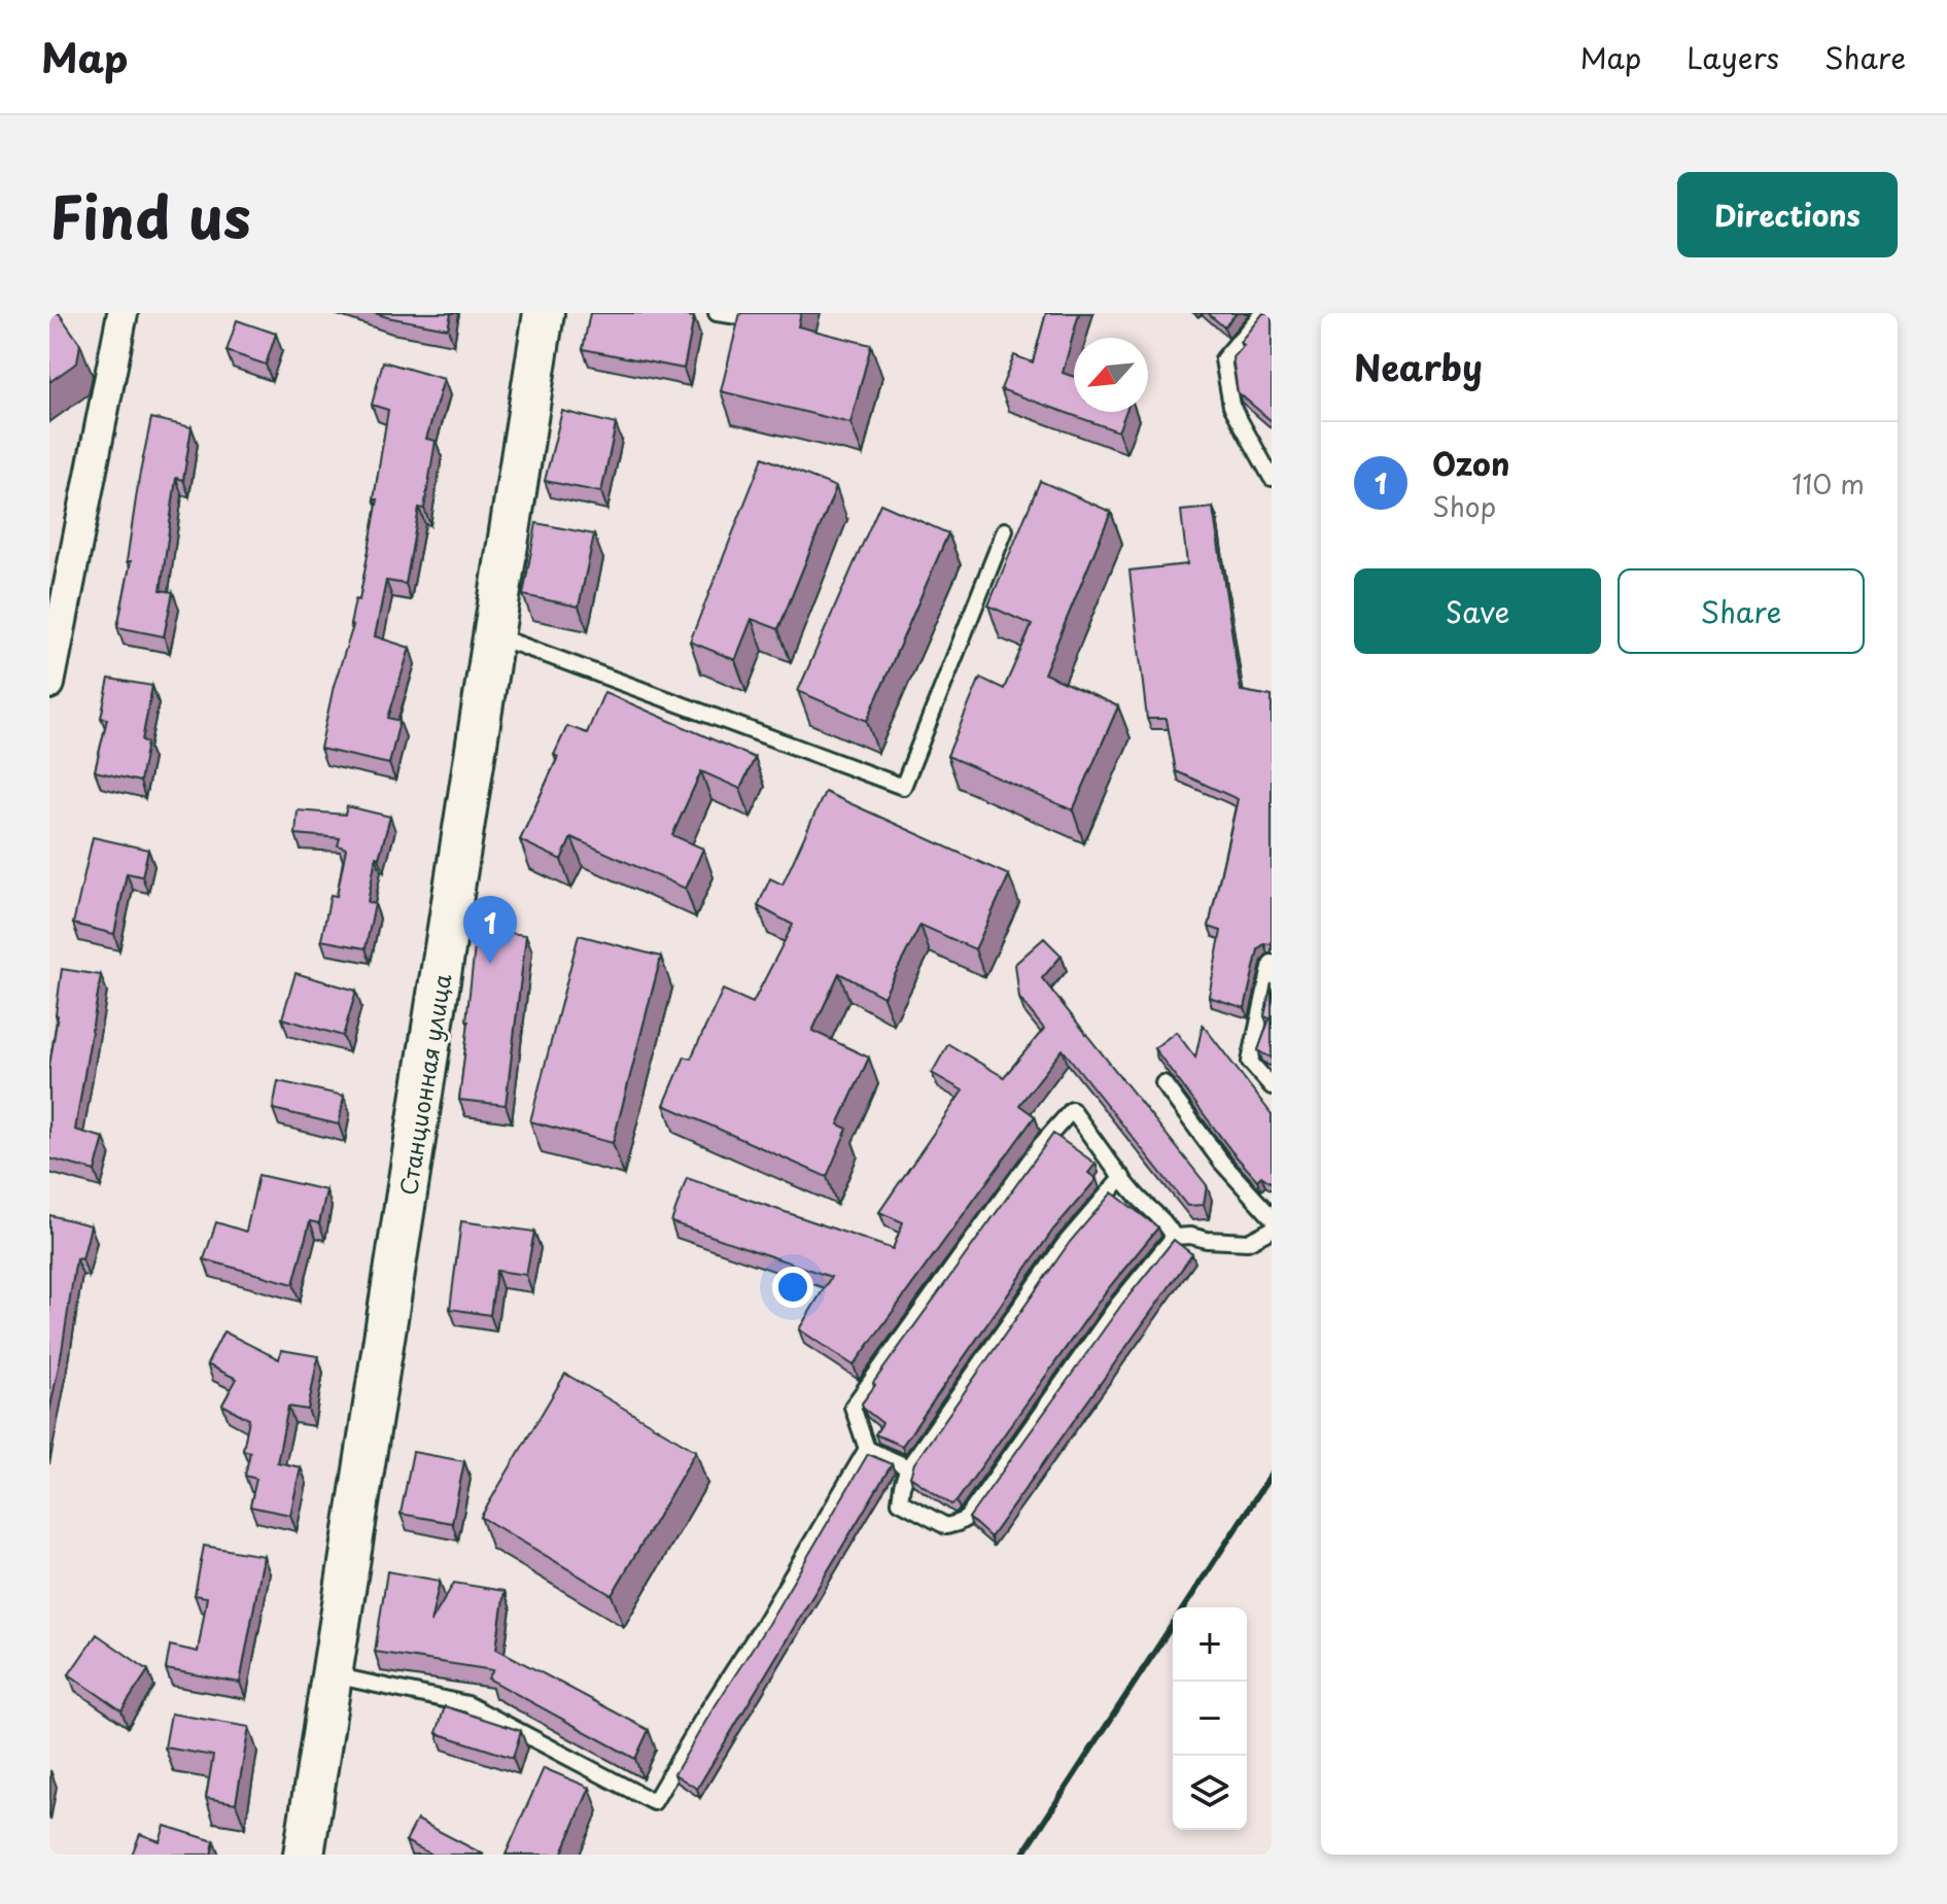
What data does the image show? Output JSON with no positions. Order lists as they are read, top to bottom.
{
  "streets": {
    "street": ["Станционная улица"]
  },
  "north": "bottom left",
  "page": {
    "header": "Map",
    "nav": ["Map", "Layers", "Share"],
    "title": "Find us",
    "buttons": [
      "Directions",
      ["Save", "Share"]
    ],
    "heading": "Nearby",
    "list": [
      {
        "mark": "1",
        "name": "Ozon",
        "note": "Shop",
        "value": "110 m"
      }
    ],
    "pins": "1",
    "map_buttons": ["+", "−"]
  }
}
